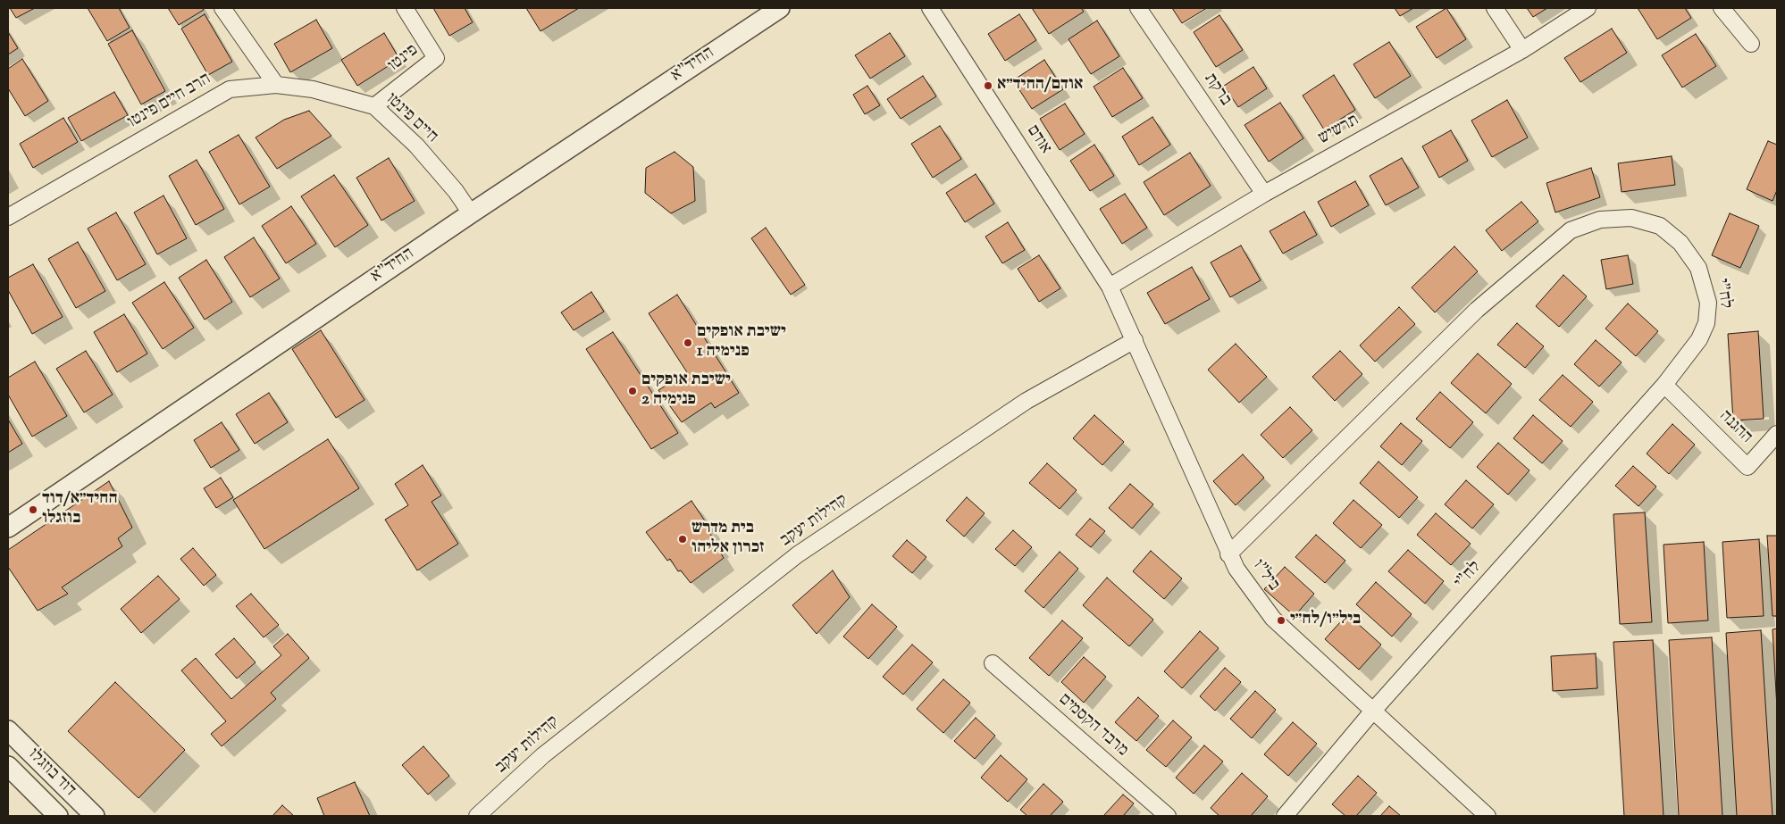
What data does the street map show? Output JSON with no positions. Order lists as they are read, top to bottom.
{
  "streets": {
    "street": [
      "פינטו",
      "החיד\"א",
      "ברקת",
      "הרב חיים פינטו",
      "חיים פינטו",
      "תרשיש",
      "אודם",
      "לח\"י",
      "ההגנה",
      "קהילות יעקב",
      "ביל\"ו",
      "מרבד הקסמים",
      "דוד בוזגלו"
    ]
  },
  "crossings": [
    ["פינטו", "חיים פינטו"],
    ["החיד\"א", "חיים פינטו"],
    ["ברקת", "תרשיש"],
    ["הרב חיים פינטו", "חיים פינטו"],
    ["תרשיש", "אודם"],
    ["תרשיש", "ביל\"ו"],
    ["אודם", "ביל\"ו"],
    ["לח\"י", "ההגנה"],
    ["לח\"י", "ביל\"ו"],
    ["קהילות יעקב", "ביל\"ו"]
  ],
  "places": [
    "אודם/החיד״א",
    "ישיבת אופקים פנימיה 1",
    "ישיבת אופקים פנימיה 2",
    "החיד״א/דוד בוזגלו",
    "בית מדרש זכרון אליהו",
    "ביל״ו/לח״י"
  ]
}
